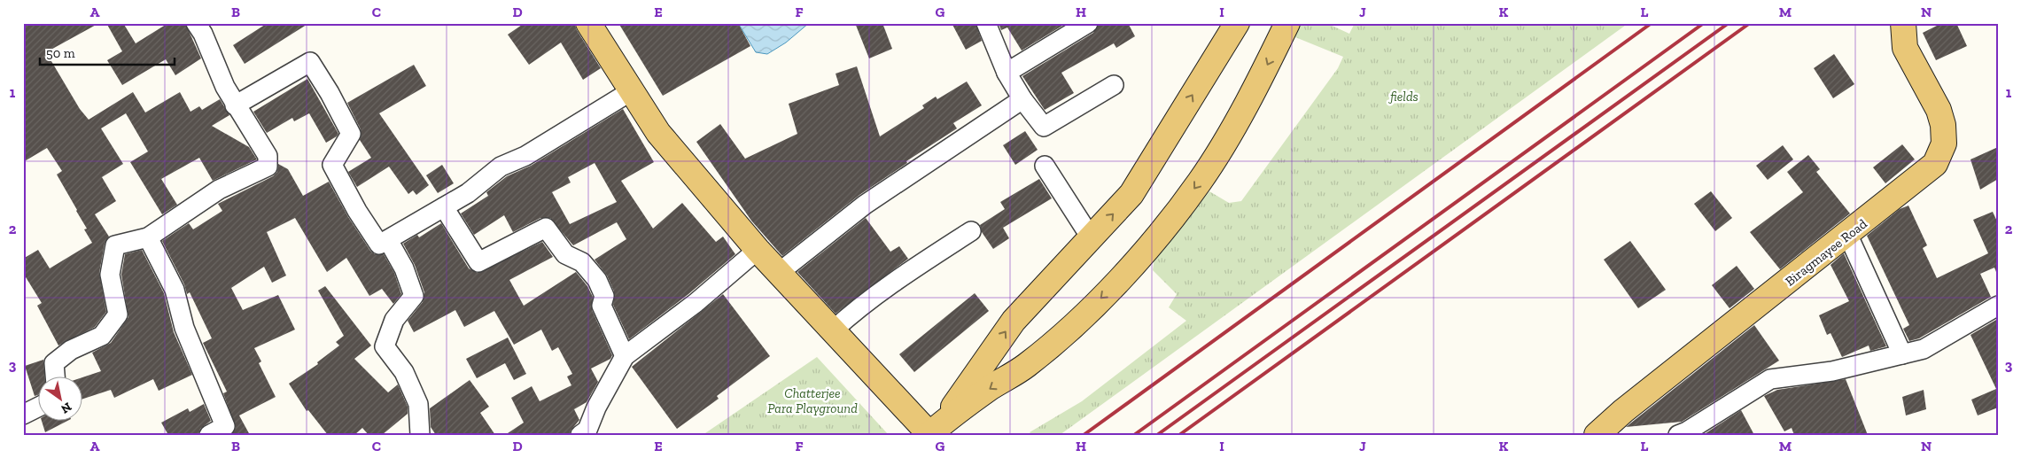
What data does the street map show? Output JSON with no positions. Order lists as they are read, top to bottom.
{
  "streets": {
    "main road": ["Biragmayee Road"]
  },
  "parks": ["fields", "Chatterjee Para Playground"],
  "scale_bar": "50 m",
  "north": "bottom right",
  "grid": {
    "columns": [
      "A",
      "B",
      "C",
      "D",
      "E",
      "F",
      "G",
      "H",
      "I",
      "J",
      "K",
      "L",
      "M",
      "N"
    ],
    "rows": ["1", "2", "3"]
  }
}
